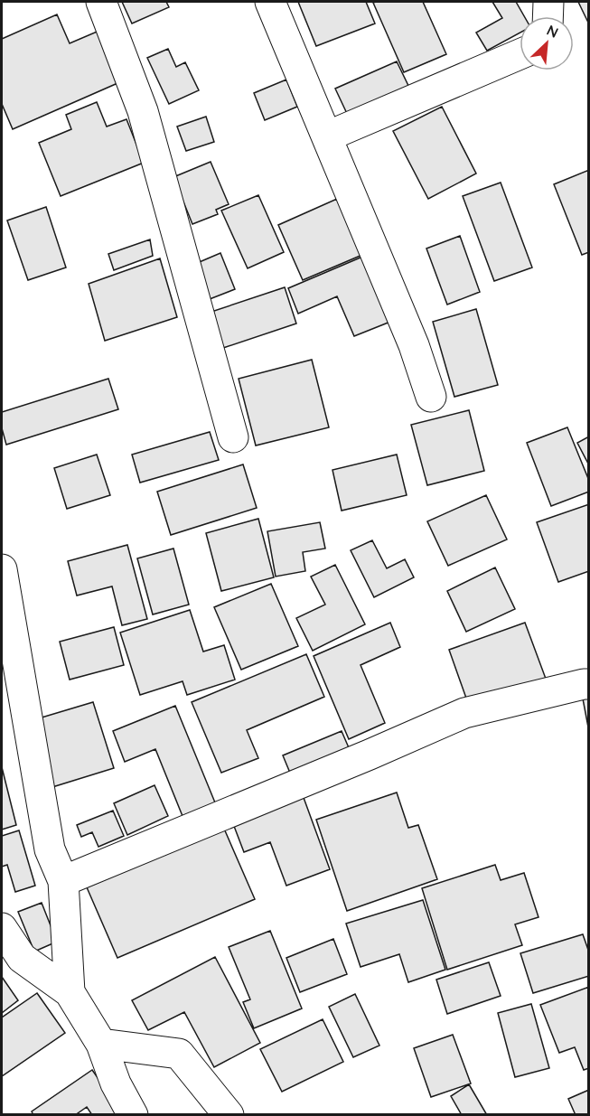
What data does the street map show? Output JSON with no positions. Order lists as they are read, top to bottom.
{
  "north": "top right"
}
